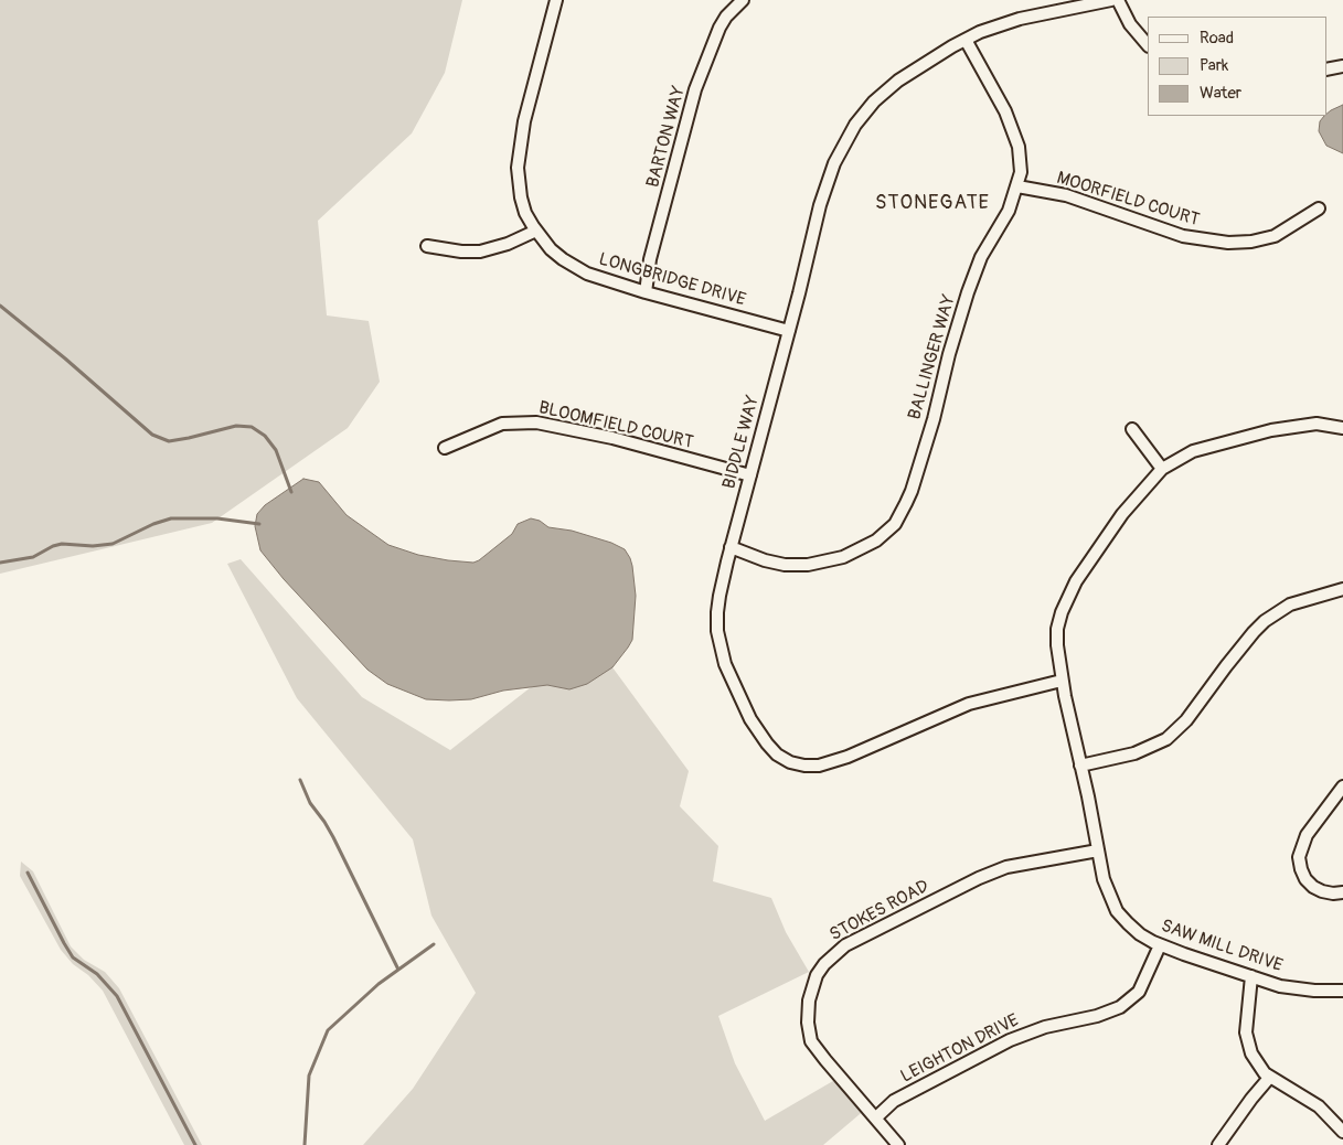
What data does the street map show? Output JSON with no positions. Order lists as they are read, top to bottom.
{
  "streets": {
    "street": [
      "BARTON WAY",
      "MOORFIELD COURT",
      "LONGBRIDGE DRIVE",
      "BALLINGER WAY",
      "BLOOMFIELD COURT",
      "BIDDLE WAY",
      "STOKES ROAD",
      "SAW MILL DRIVE",
      "LEIGHTON DRIVE"
    ]
  },
  "crossings": [
    ["BARTON WAY", "LONGBRIDGE DRIVE"],
    ["MOORFIELD COURT", "BALLINGER WAY"],
    ["LONGBRIDGE DRIVE", "BIDDLE WAY"],
    ["BALLINGER WAY", "BIDDLE WAY"],
    ["BLOOMFIELD COURT", "BIDDLE WAY"],
    ["BIDDLE WAY", "SAW MILL DRIVE"],
    ["STOKES ROAD", "SAW MILL DRIVE"],
    ["STOKES ROAD", "LEIGHTON DRIVE"],
    ["SAW MILL DRIVE", "LEIGHTON DRIVE"]
  ],
  "districts": ["STONEGATE"],
  "legend": ["Road", "Park", "Water"]
}
